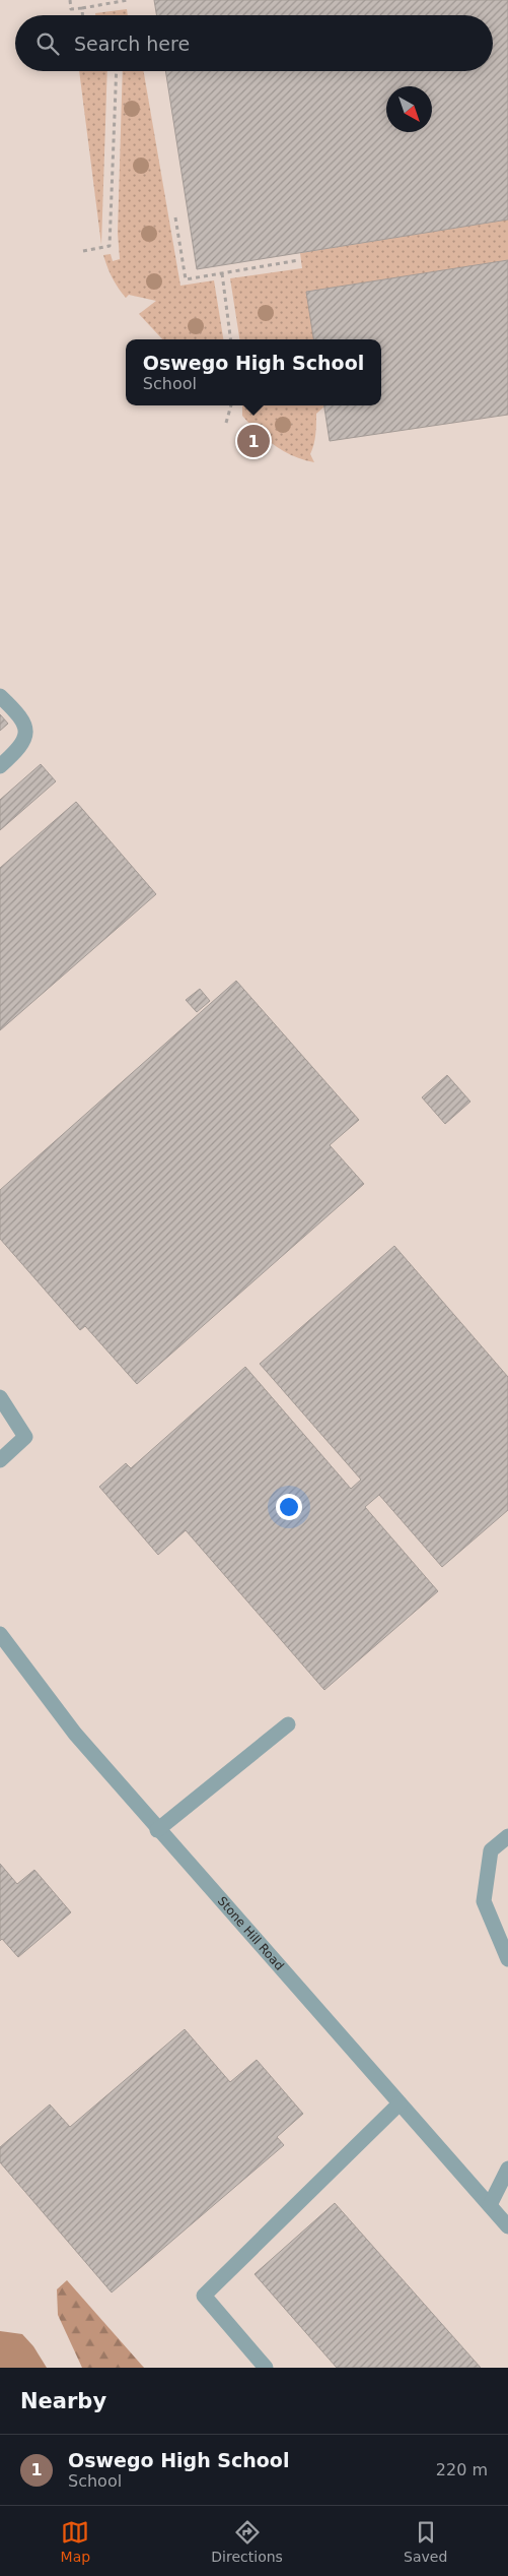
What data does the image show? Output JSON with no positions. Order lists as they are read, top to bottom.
{
  "streets": {
    "street": ["Stone Hill Road"]
  },
  "north": "bottom right",
  "page": {
    "search": "Search here",
    "popup": ["Oswego High School", "School"],
    "pins": "1",
    "heading": "Nearby",
    "list": [
      {
        "mark": "1",
        "name": "Oswego High School",
        "note": "School",
        "value": "220 m"
      }
    ],
    "nav": ["Map", "Directions", "Saved"]
  }
}
